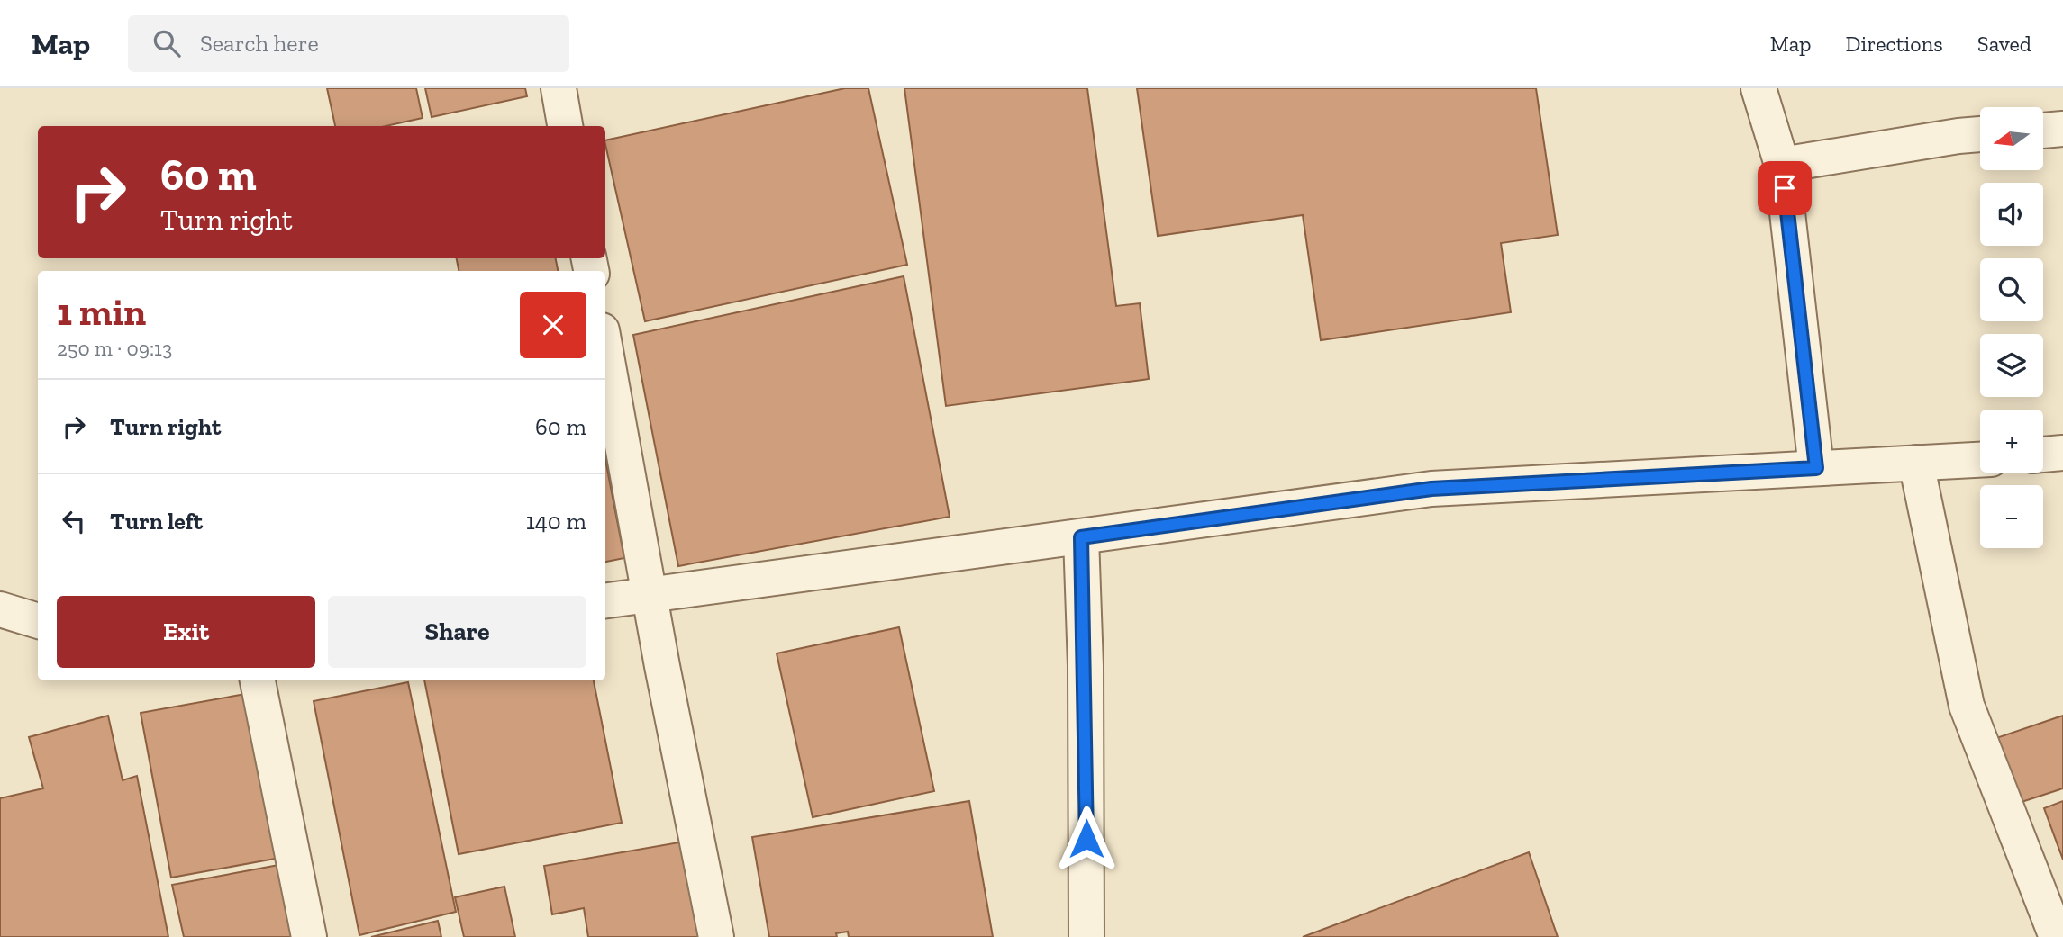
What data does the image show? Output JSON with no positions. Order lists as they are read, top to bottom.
{
  "north": "left",
  "page": {
    "header": "Map",
    "search": "Search here",
    "nav": ["Map", "Directions", "Saved"],
    "map_buttons": ["+", "−"],
    "turn": ["60 m", "Turn right"],
    "heading": ["1 min", "250 m · 09:13"],
    "list": [
      {
        "name": "Turn right",
        "value": "60 m"
      },
      {
        "name": "Turn left",
        "value": "140 m"
      }
    ],
    "buttons": ["Exit", "Share"]
  }
}
